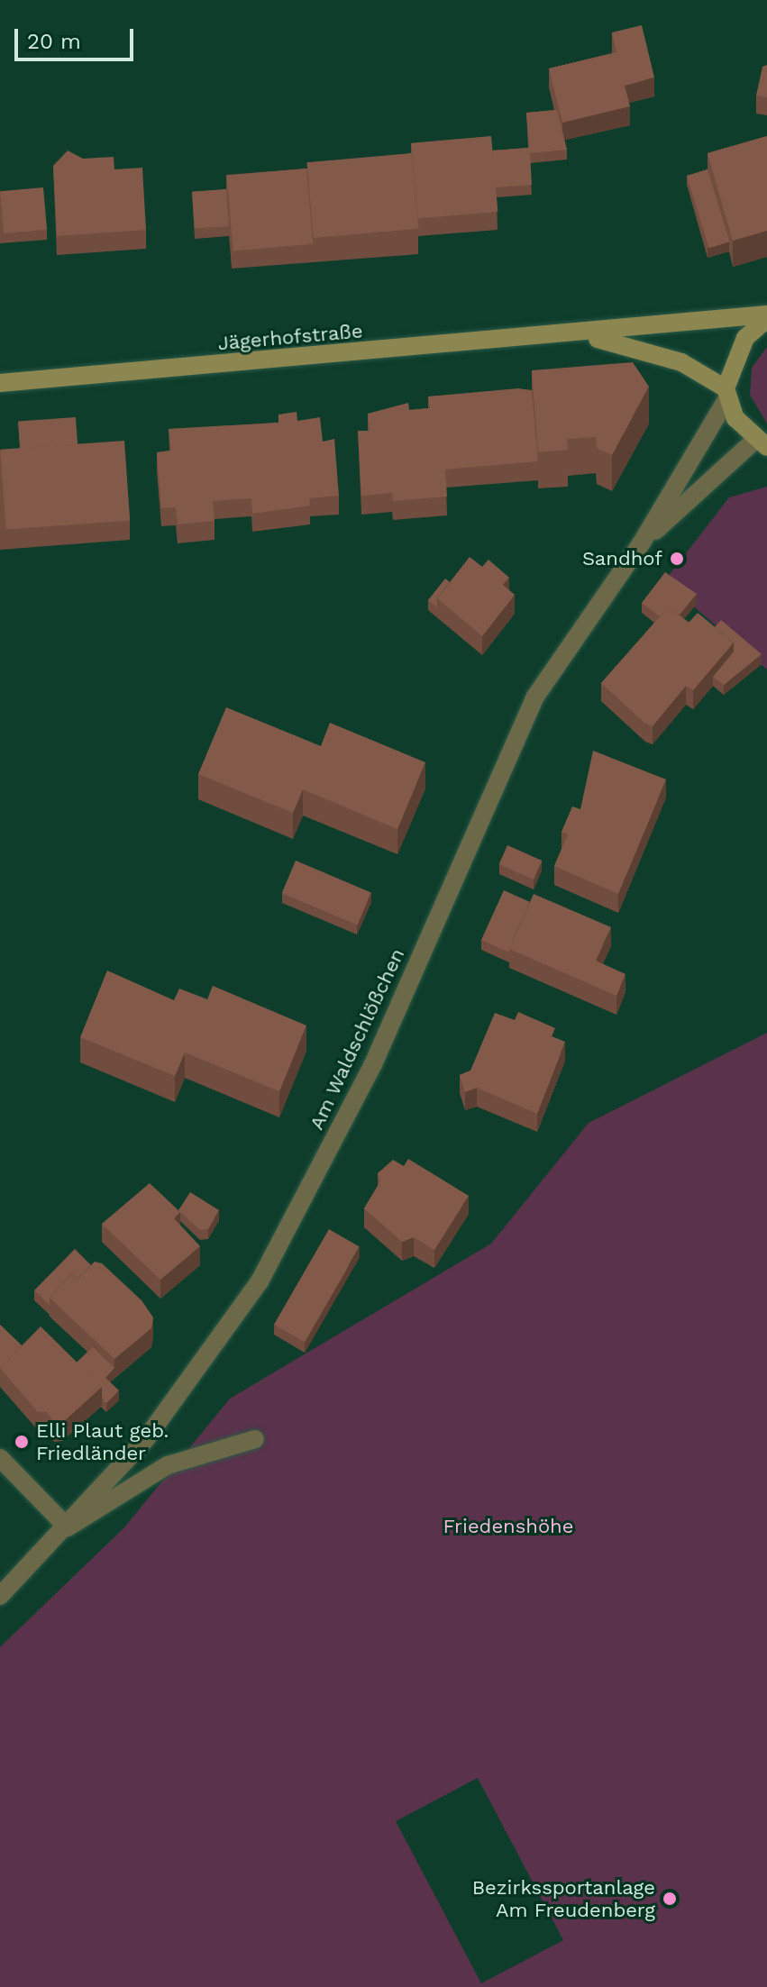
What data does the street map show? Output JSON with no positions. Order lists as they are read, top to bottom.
{
  "streets": {
    "main road": ["Jägerhofstraße"],
    "street": ["Am Waldschlößchen"]
  },
  "crossings": [
    ["Jägerhofstraße", "Am Waldschlößchen"]
  ],
  "parks": ["Friedenshöhe"],
  "places": ["Sandhof", "Elli Plaut geb. Friedländer", "Bezirkssportanlage Am Freudenberg"],
  "scale_bar": "20 m"
}
